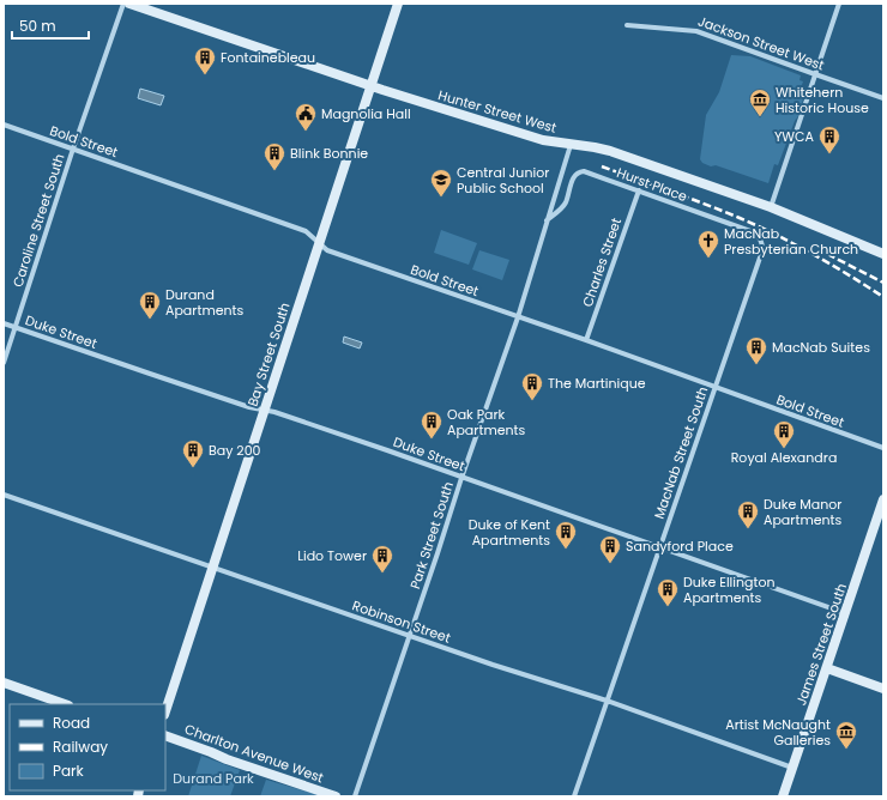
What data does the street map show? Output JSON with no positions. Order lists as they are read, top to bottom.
{
  "streets": {
    "street": [
      "Jackson Street West",
      "Hunter Street West",
      "Bold Street",
      "Hurst Place",
      "Caroline Street South",
      "Charles Street",
      "Duke Street",
      "Bay Street South",
      "MacNab Street South",
      "Park Street South",
      "Robinson Street",
      "James Street South",
      "Charlton Avenue West"
    ]
  },
  "crossings": [
    ["Hunter Street West", "Bay Street South"],
    ["Hunter Street West", "Park Street South"],
    ["Bold Street", "Caroline Street South"],
    ["Bold Street", "Charles Street"],
    ["Bold Street", "Bay Street South"],
    ["Bold Street", "MacNab Street South"],
    ["Bold Street", "Park Street South"],
    ["Hurst Place", "Charles Street"],
    ["Hurst Place", "MacNab Street South"],
    ["Hurst Place", "Park Street South"],
    ["Caroline Street South", "Duke Street"],
    ["Duke Street", "Bay Street South"],
    ["Duke Street", "MacNab Street South"],
    ["Duke Street", "Park Street South"],
    ["Duke Street", "James Street South"],
    ["Bay Street South", "Robinson Street"],
    ["MacNab Street South", "Robinson Street"],
    ["Park Street South", "Robinson Street"],
    ["Robinson Street", "James Street South"]
  ],
  "parks": ["Durand Park"],
  "places": {
    "building": [
      "Fontainebleau",
      "YWCA",
      "Blink Bonnie",
      "Durand Apartments",
      "MacNab Suites",
      "The Martinique",
      "Oak Park Apartments",
      "Royal Alexandra",
      "Bay 200",
      "Duke Manor Apartments",
      "Duke of Kent Apartments",
      "Sandyford Place",
      "Lido Tower",
      "Duke Ellington Apartments"
    ],
    "museum": ["Whitehern Historic House", "Artist McNaught Galleries"],
    "public building": ["Magnolia Hall"],
    "school or university": ["Central Junior Public School"],
    "church": ["MacNab Presbyterian Church"]
  },
  "legend": ["Road", "Railway", "Park"],
  "scale_bar": "50 m"
}
